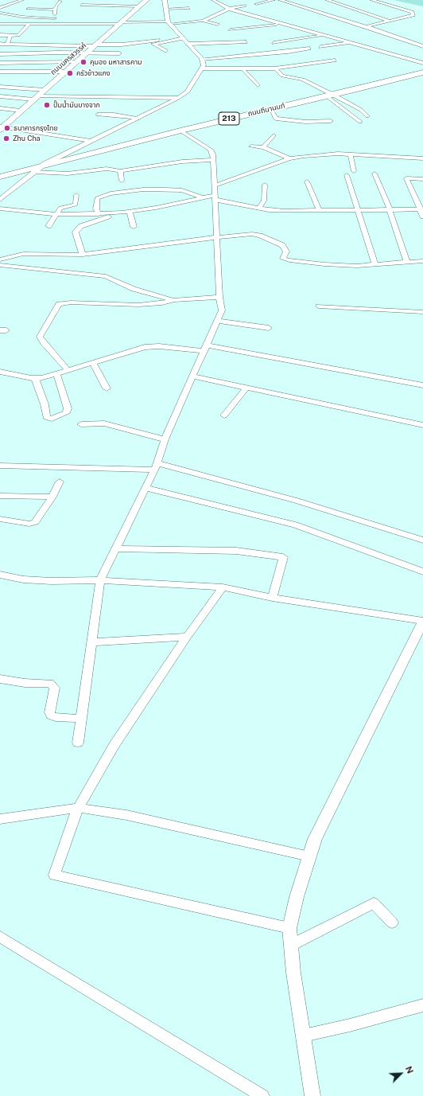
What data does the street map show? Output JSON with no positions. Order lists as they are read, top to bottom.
{
  "streets": {
    "main road": ["ถนนนครสวรรค์", "ถนนถีนานนท์", "213"]
  },
  "places": [
    "คุมอง มหาสารคาม",
    "ครัวข้าวแกง",
    "ปั๊มน้ำมันบางจาก",
    "ธนาคารกรุงไทย",
    "Zhu Cha"
  ],
  "north": "top right"
}
